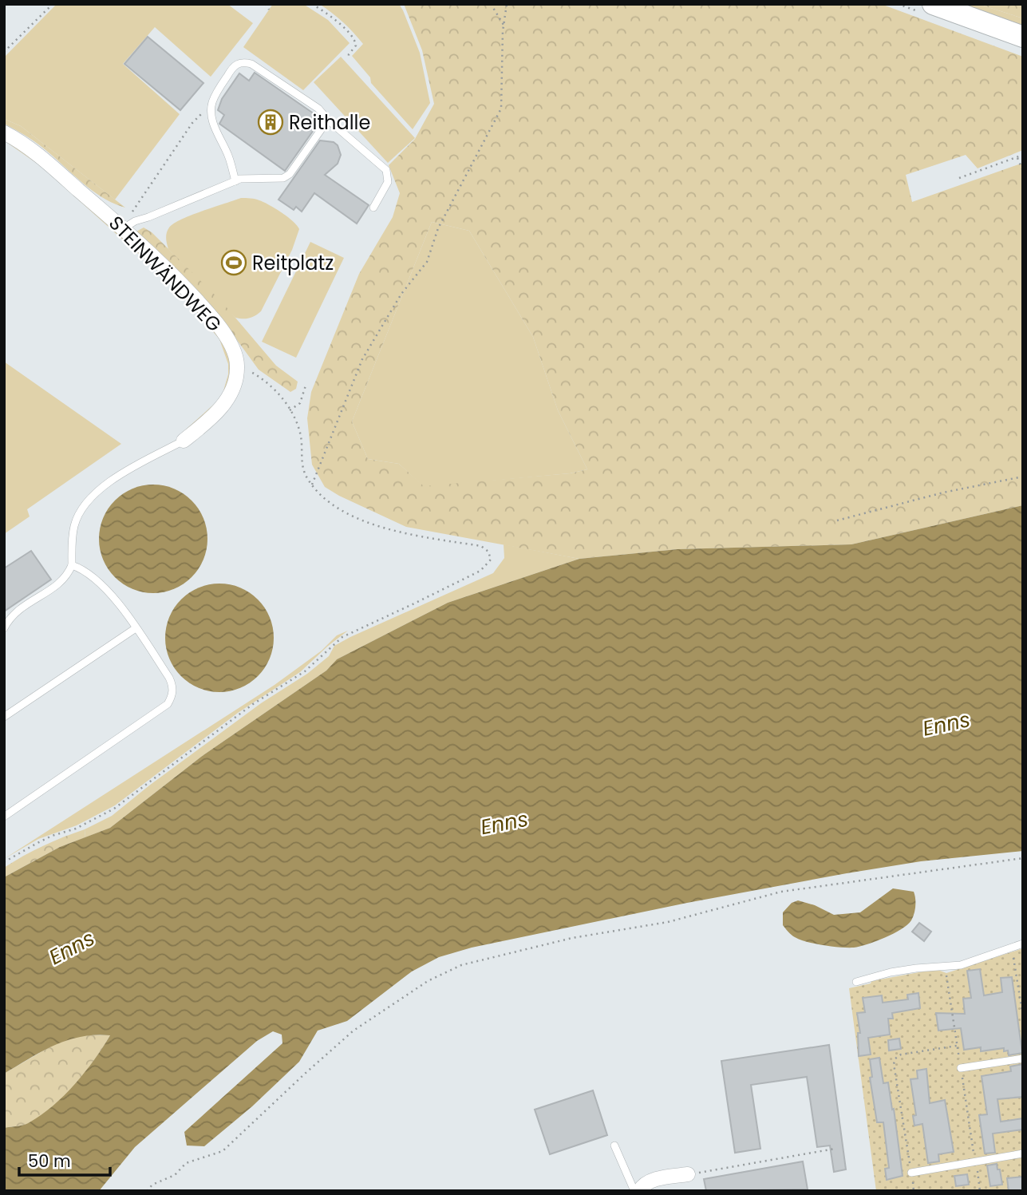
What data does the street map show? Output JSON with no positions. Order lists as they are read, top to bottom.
{
  "streets": {
    "street": ["STEINWÄNDWEG"]
  },
  "water": ["Enns"],
  "places": {
    "building": ["Reithalle"],
    "sports": ["Reitplatz"]
  },
  "scale_bar": "50 m"
}
